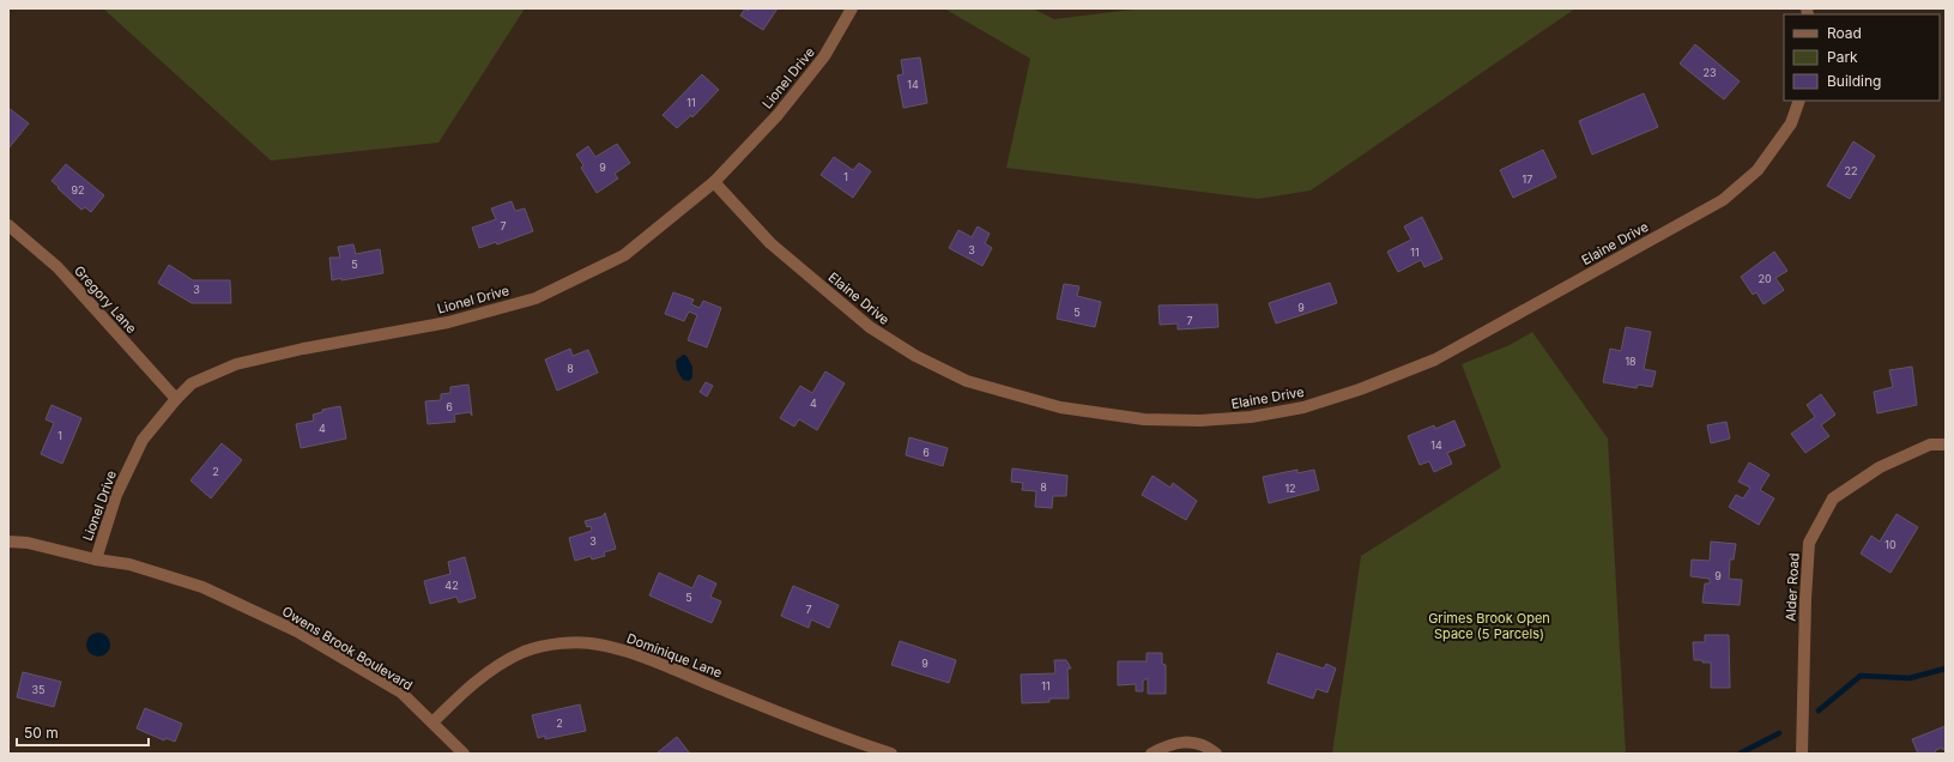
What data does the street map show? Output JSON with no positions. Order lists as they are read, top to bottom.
{
  "streets": {
    "street": [
      "Lionel Drive",
      "Elaine Drive",
      "Gregory Lane",
      "Alder Road",
      "Owens Brook Boulevard",
      "Dominique Lane"
    ]
  },
  "crossings": [
    ["Lionel Drive", "Elaine Drive"],
    ["Lionel Drive", "Gregory Lane"],
    ["Lionel Drive", "Owens Brook Boulevard"],
    ["Owens Brook Boulevard", "Dominique Lane"]
  ],
  "parks": ["Grimes Brook Open Space (5 Parcels)"],
  "house_numbers": [
    "23",
    "14",
    "11",
    "9",
    "22",
    "1",
    "17",
    "92",
    "7",
    "3",
    "11",
    "5",
    "20",
    "3",
    "9",
    "5",
    "7",
    "18",
    "8",
    "4",
    "6",
    "4",
    "1",
    "14",
    "6",
    "2",
    "8",
    "12",
    "3",
    "10",
    "9",
    "42",
    "5",
    "7",
    "9",
    "11",
    "35",
    "2"
  ],
  "legend": ["Road", "Park", "Building"],
  "scale_bar": "50 m"
}
